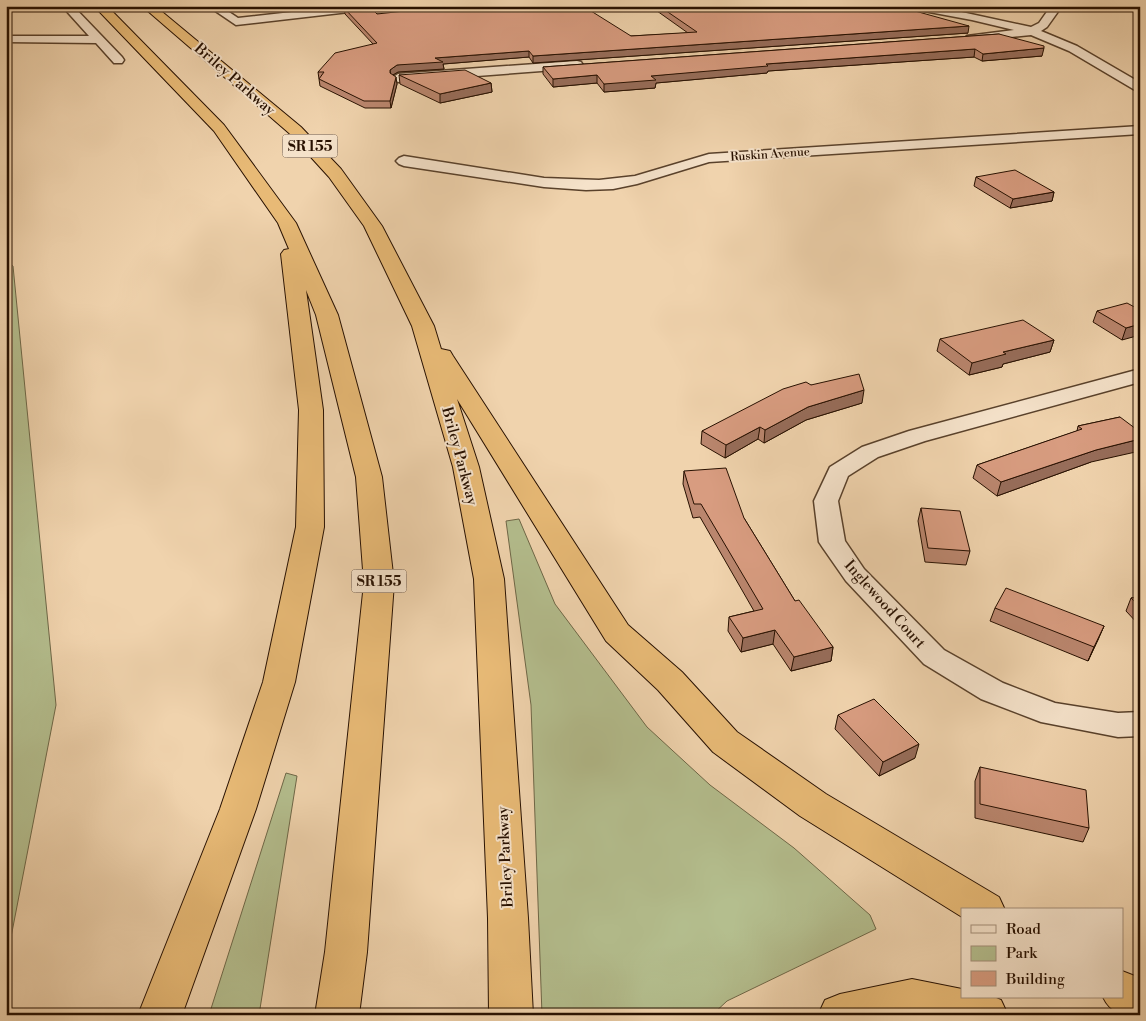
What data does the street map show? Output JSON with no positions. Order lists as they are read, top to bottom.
{
  "streets": {
    "highway": ["Briley Parkway", "SR 155"],
    "street": ["Ruskin Avenue", "Inglewood Court"]
  },
  "legend": ["Road", "Park", "Building"]
}
